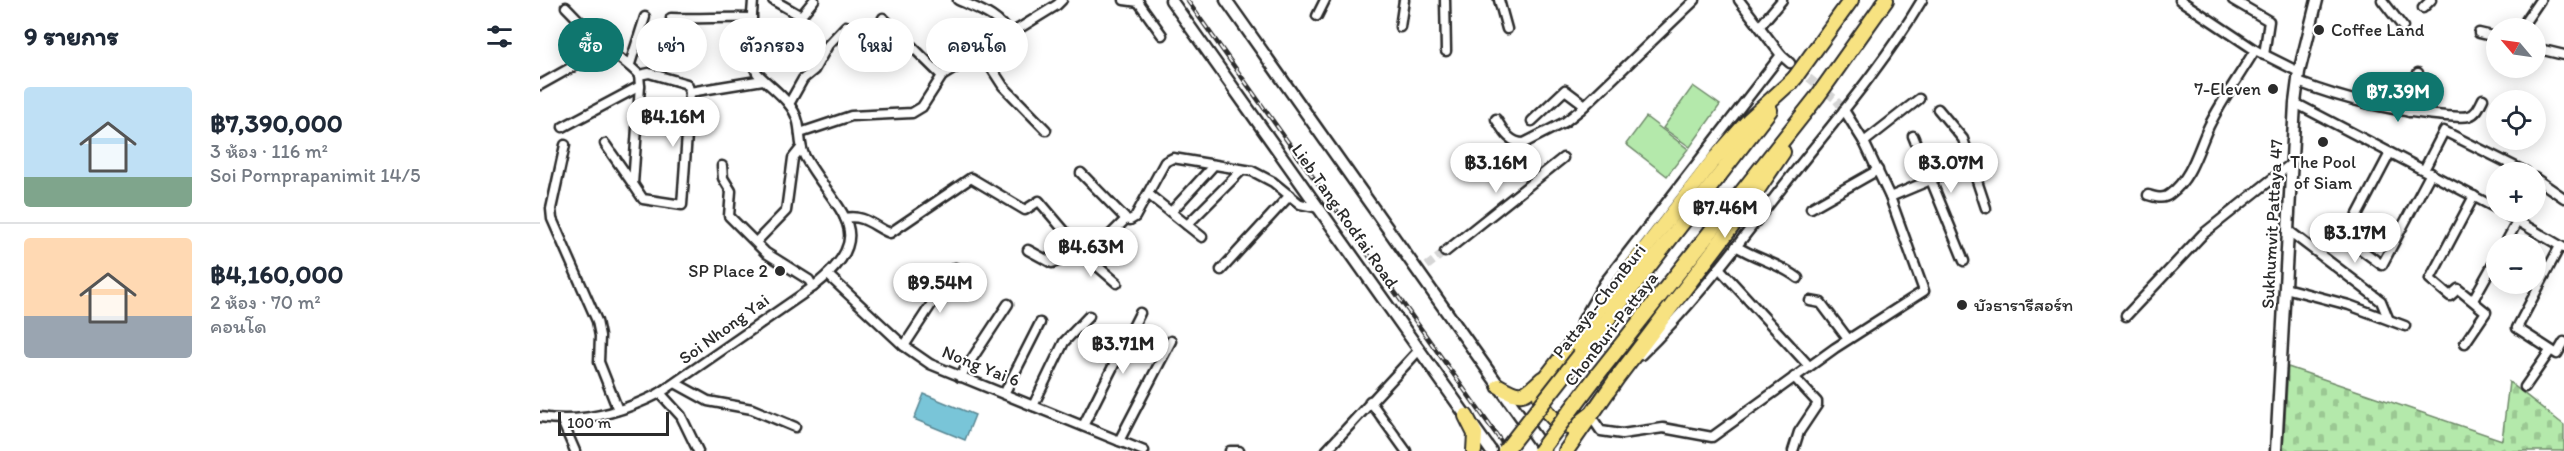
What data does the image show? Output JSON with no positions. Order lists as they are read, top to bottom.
{
  "streets": {
    "highway": ["Pattaya-ChonBuri", "ChonBuri-Pattaya"],
    "street": [
      "Lieb Tang Rodfai Road",
      "Sukhumvit Pattaya 47",
      "Soi Nhong Yai",
      "Nong Yai 6"
    ]
  },
  "crossings": [
    ["Soi Nhong Yai", "Nong Yai 6"]
  ],
  "places": [
    "Coffee Land",
    "7-Eleven",
    "The Pool of Siam",
    "SP Place 2",
    "บัวธารารีสอร์ท"
  ],
  "scale_bar": "100 m",
  "north": "top left",
  "page": {
    "heading": "9 รายการ",
    "map_buttons": ["+", "−"],
    "chip": [
      "ซื้อ",
      "เช่า",
      "ตัวกรอง",
      "ใหม่",
      "คอนโด"
    ],
    "list": [
      {
        "name": "฿7,390,000",
        "note": "3 ห้อง · 116 m² · Soi Pornprapanimit 14/5"
      },
      {
        "name": "฿4,160,000",
        "note": "2 ห้อง · 70 m² · คอนโด"
      }
    ],
    "price": [
      "฿7.39M",
      "฿4.16M",
      "฿3.16M",
      "฿3.07M",
      "฿7.46M",
      "฿3.17M",
      "฿4.63M",
      "฿9.54M",
      "฿3.71M"
    ],
    "scale": "100 m"
  }
}
